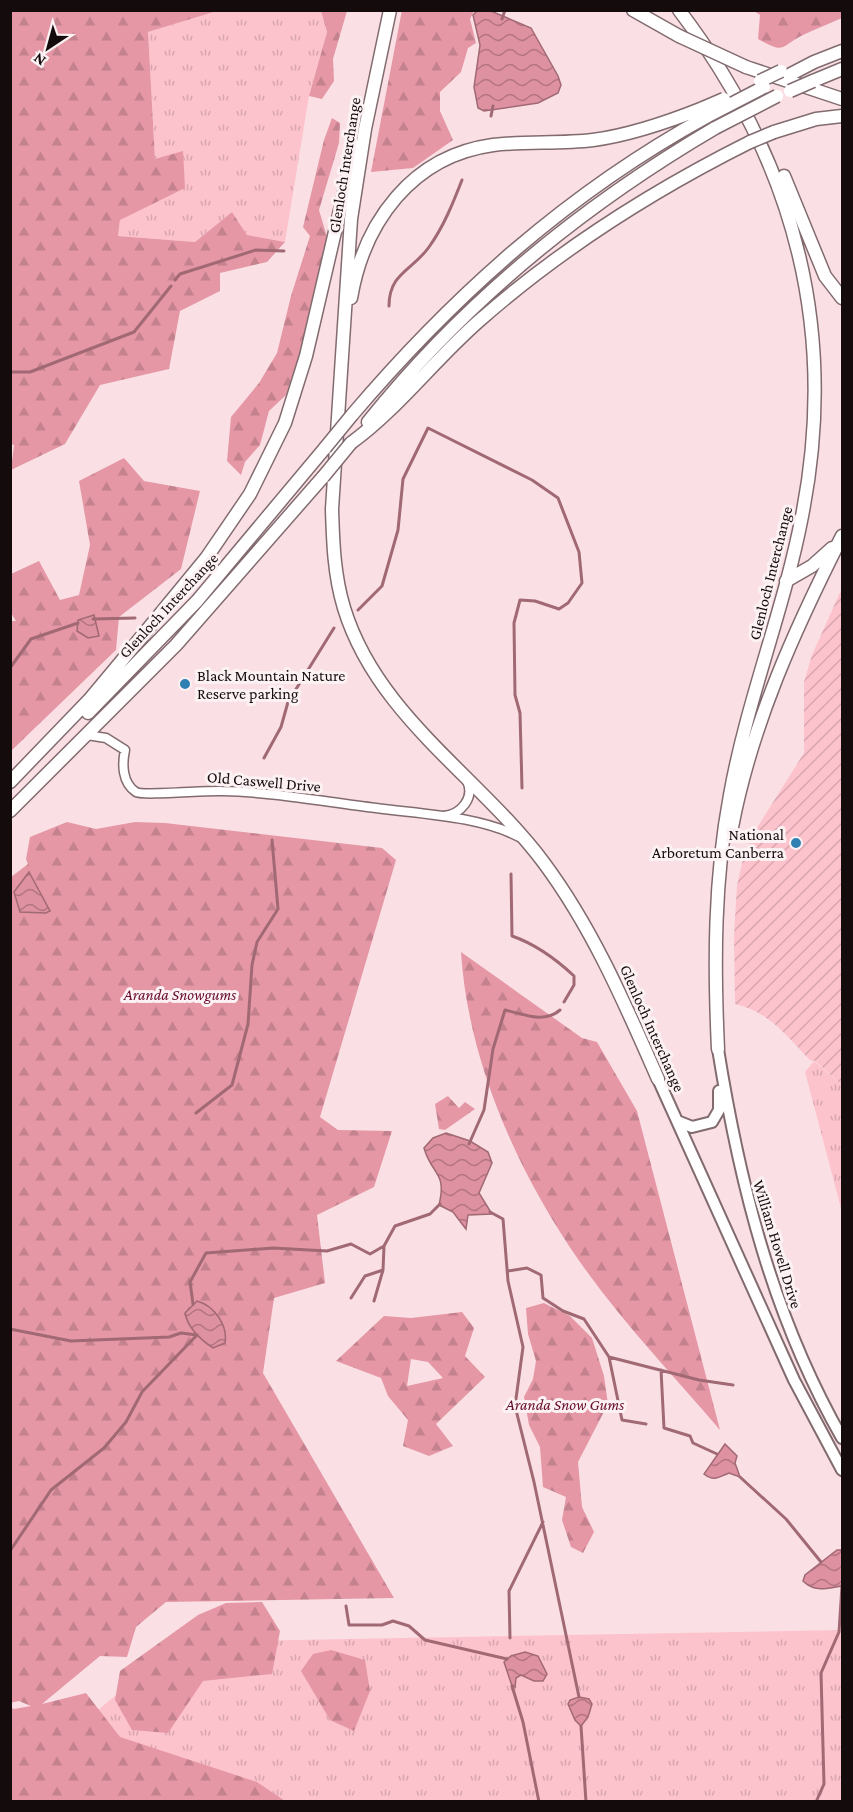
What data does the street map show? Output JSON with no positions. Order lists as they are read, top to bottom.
{
  "streets": {
    "highway": ["Glenloch Interchange"],
    "main road": ["William Hovell Drive"],
    "street": ["Old Caswell Drive"]
  },
  "crossings": [
    ["Glenloch Interchange", "Old Caswell Drive"],
    ["Glenloch Interchange", "William Hovell Drive"]
  ],
  "parks": ["Aranda Snowgums", "Aranda Snow Gums"],
  "places": ["Black Mountain Nature Reserve parking", "National Arboretum Canberra"],
  "north": "bottom left"
}
